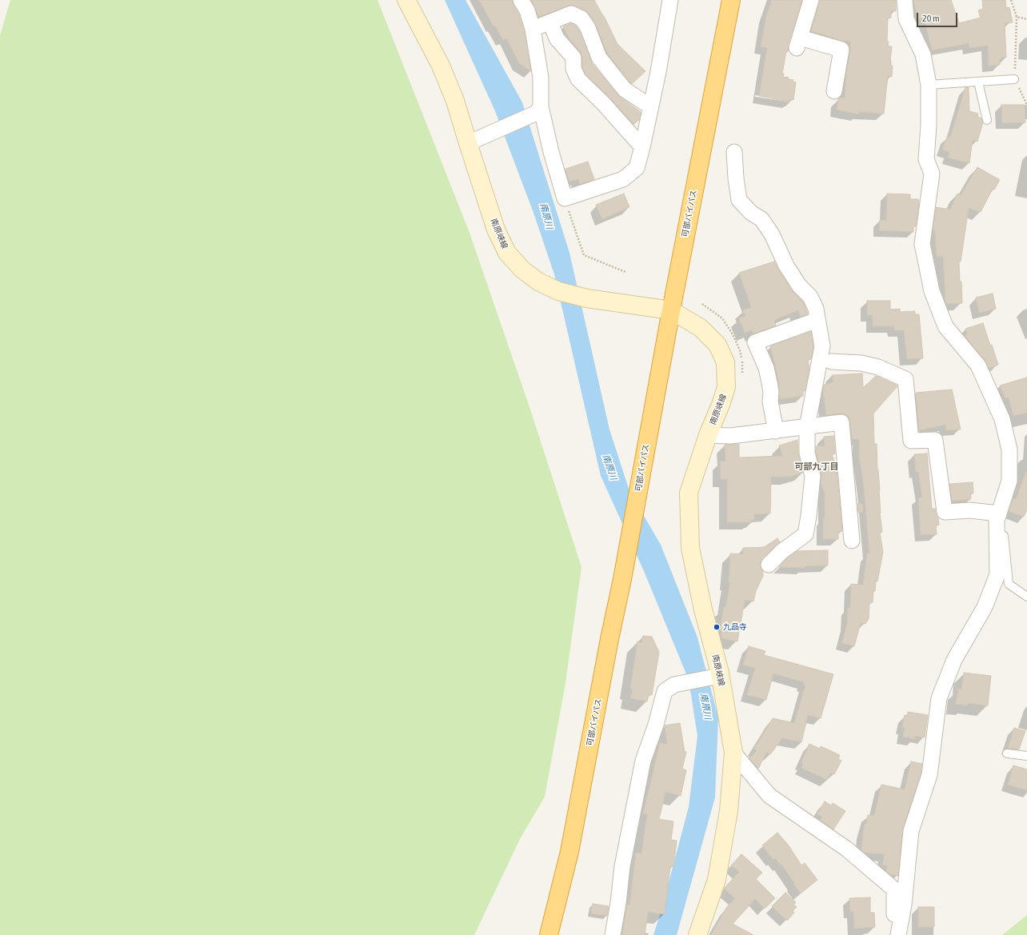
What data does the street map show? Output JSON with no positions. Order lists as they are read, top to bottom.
{
  "streets": {
    "highway": ["可部バイパス"],
    "main road": ["南原峡線"]
  },
  "crossings": [
    ["可部バイパス", "南原峡線"]
  ],
  "districts": ["可部九丁目"],
  "water": ["南原川"],
  "places": ["九品寺"],
  "scale_bar": "20 m"
}
